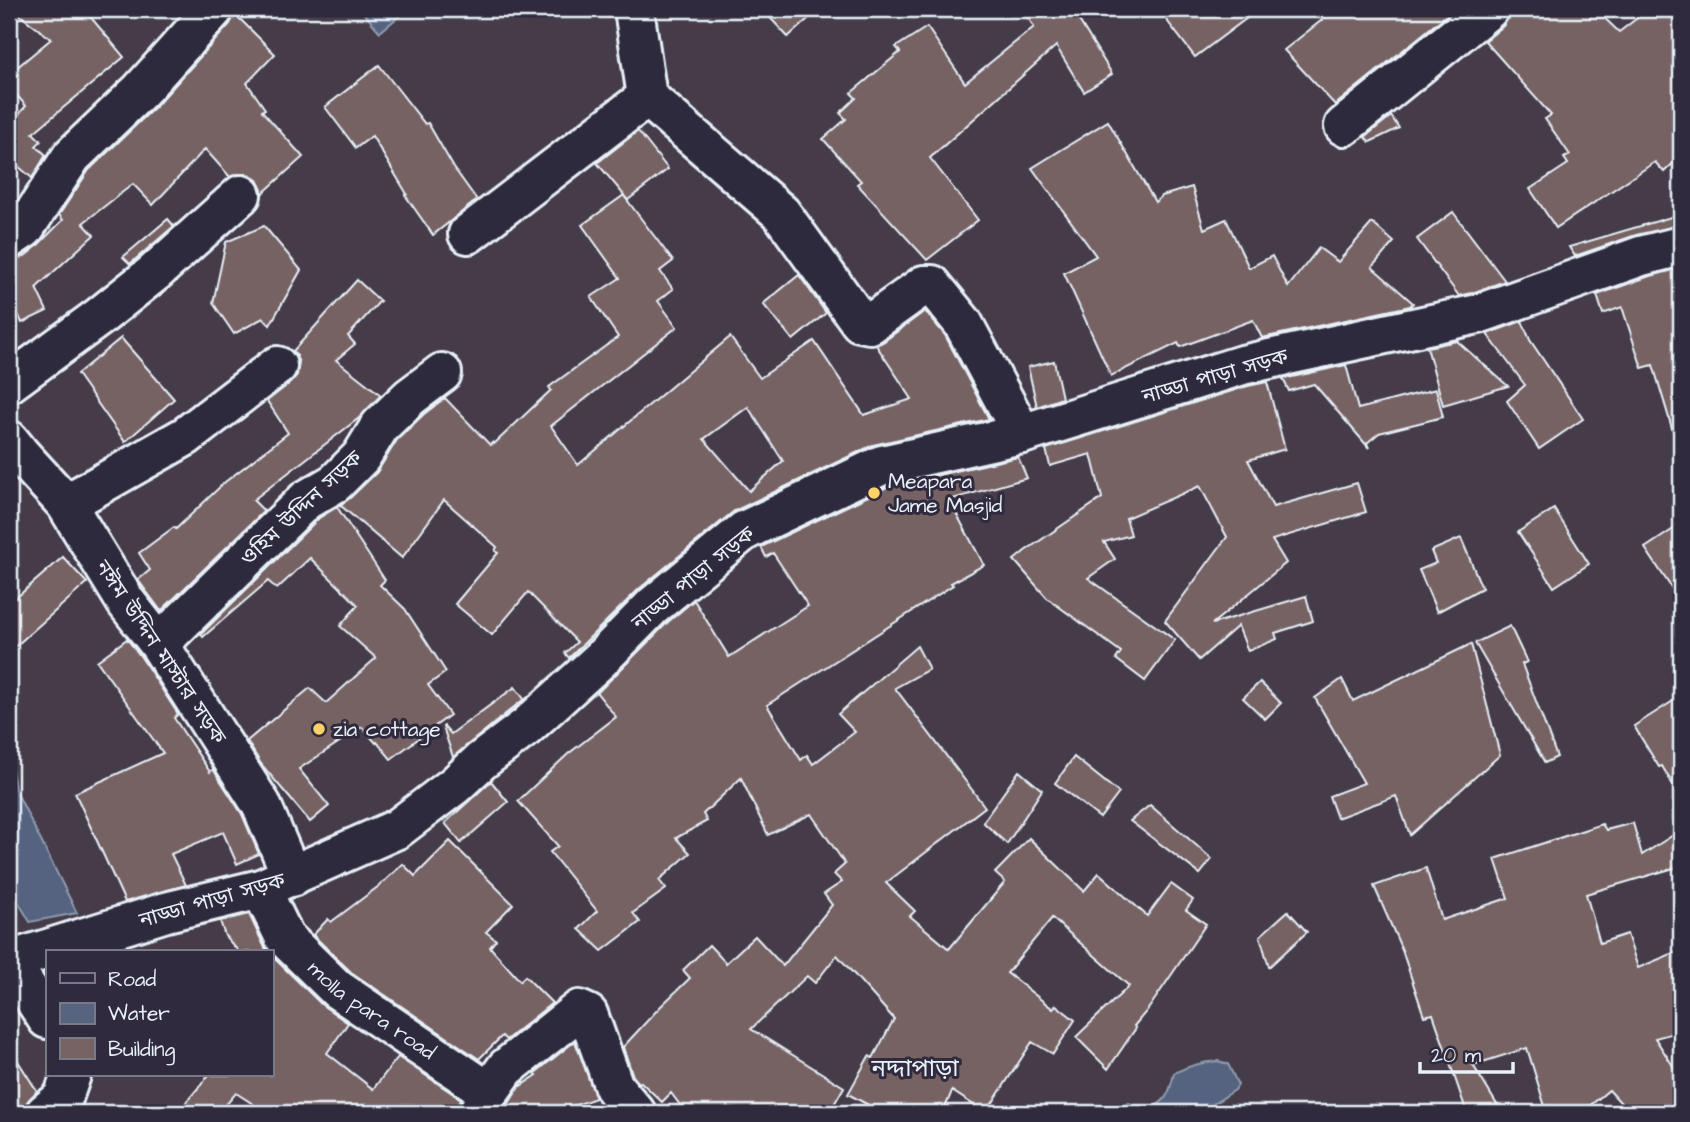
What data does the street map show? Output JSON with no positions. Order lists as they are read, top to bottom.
{
  "streets": {
    "street": [
      "নাড্ডা পাড়া সড়ক",
      "ওহিম উদ্দিন সড়ক",
      "নঈম উদ্দিন মাস্টার সড়ক",
      "molla para road"
    ]
  },
  "crossings": [
    ["নাড্ডা পাড়া সড়ক", "নঈম উদ্দিন মাস্টার সড়ক"],
    ["নাড্ডা পাড়া সড়ক", "molla para road"],
    ["ওহিম উদ্দিন সড়ক", "নঈম উদ্দিন মাস্টার সড়ক"],
    ["নঈম উদ্দিন মাস্টার সড়ক", "molla para road"]
  ],
  "districts": ["নদ্দাপাড়া"],
  "places": ["Meapara Jame Masjid", "zia cottage"],
  "legend": ["Road", "Water", "Building"],
  "scale_bar": "20 m"
}
